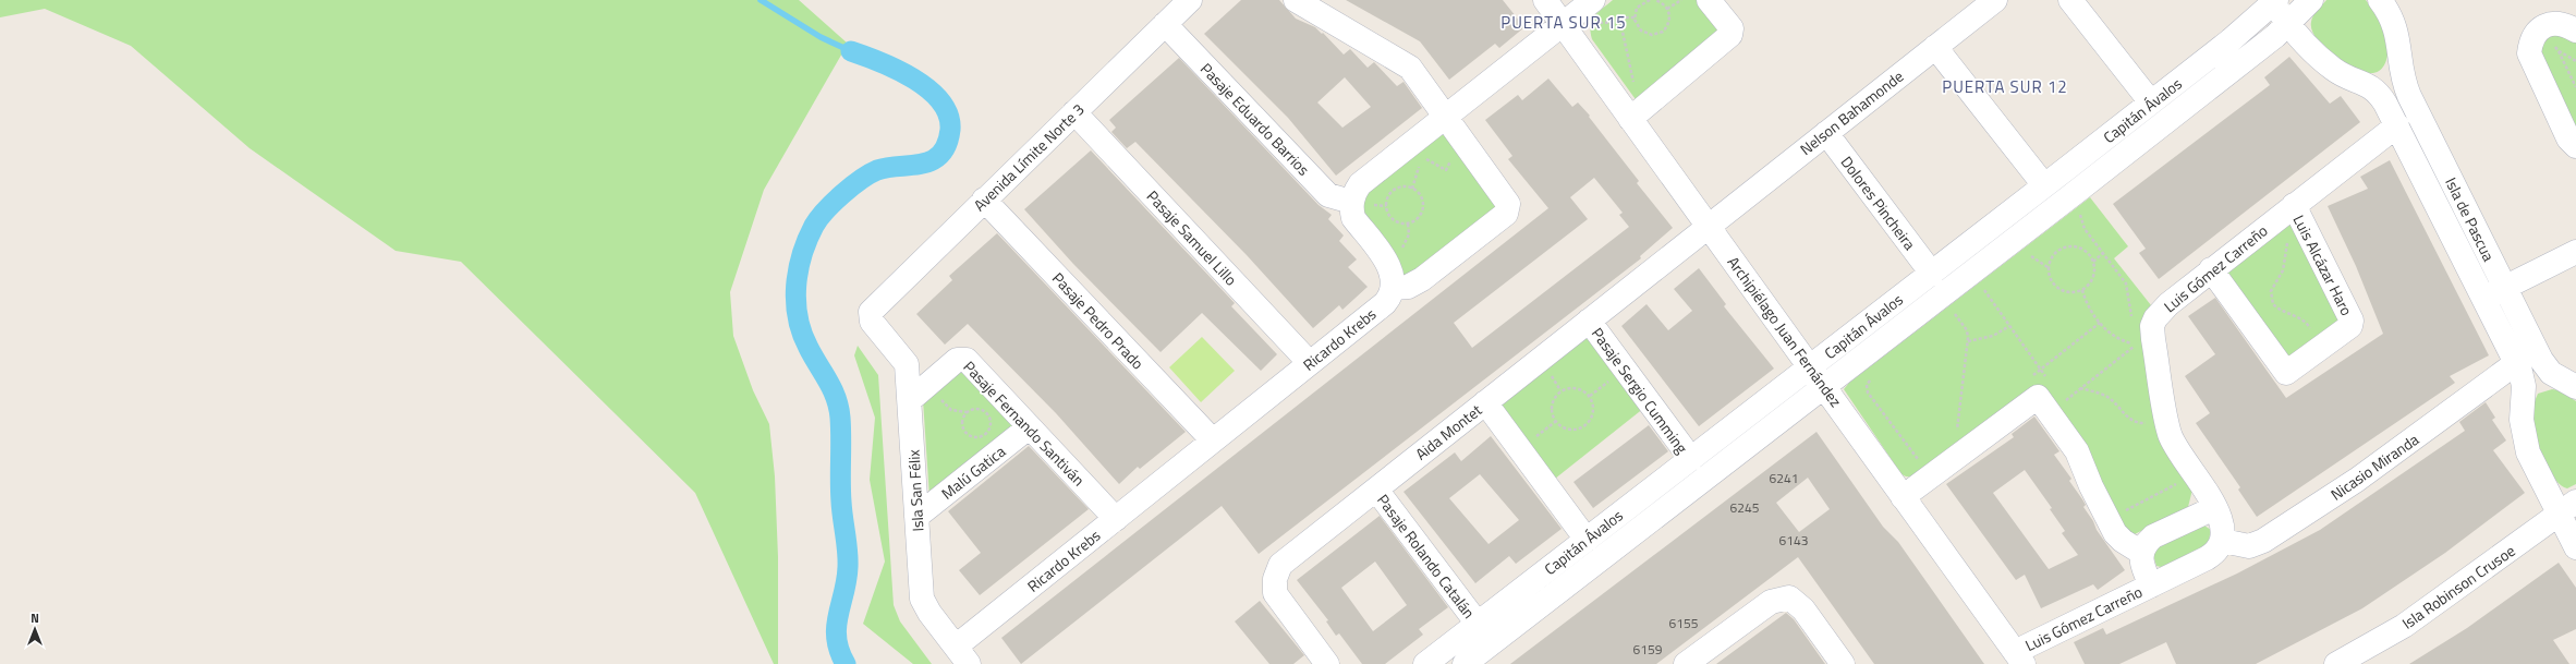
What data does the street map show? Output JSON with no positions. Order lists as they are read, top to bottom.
{
  "streets": {
    "street": [
      "Capitán Ávalos",
      "Nelson Bahamonde",
      "Pasaje Eduardo Barrios",
      "Avenida Límite Norte 3",
      "Dolores Pincheira",
      "Isla de Pascua",
      "Pasaje Samuel Lillo",
      "Luis Alcázar Haro",
      "Luis Gómez Carreño",
      "Pasaje Pedro Prado",
      "Archipiélago Juan Fernández",
      "Ricardo Krebs",
      "Pasaje Sergio Cumming",
      "Pasaje Fernando Santiván",
      "Aida Montet",
      "Nicasio Miranda",
      "Malú Gatica",
      "Isla San Félix",
      "Pasaje Rolando Catalán",
      "Isla Robinson Crusoe"
    ]
  },
  "crossings": [
    ["Capitán Ávalos", "Dolores Pincheira"],
    ["Capitán Ávalos", "Isla de Pascua"],
    ["Capitán Ávalos", "Archipiélago Juan Fernández"],
    ["Capitán Ávalos", "Pasaje Sergio Cumming"],
    ["Capitán Ávalos", "Pasaje Rolando Catalán"],
    ["Nelson Bahamonde", "Dolores Pincheira"],
    ["Nelson Bahamonde", "Archipiélago Juan Fernández"],
    ["Nelson Bahamonde", "Aida Montet"],
    ["Pasaje Eduardo Barrios", "Avenida Límite Norte 3"],
    ["Avenida Límite Norte 3", "Pasaje Samuel Lillo"],
    ["Avenida Límite Norte 3", "Pasaje Pedro Prado"],
    ["Avenida Límite Norte 3", "Isla San Félix"],
    ["Isla de Pascua", "Luis Gómez Carreño"],
    ["Isla de Pascua", "Nicasio Miranda"],
    ["Isla de Pascua", "Isla Robinson Crusoe"],
    ["Pasaje Samuel Lillo", "Ricardo Krebs"],
    ["Luis Alcázar Haro", "Luis Gómez Carreño"],
    ["Luis Gómez Carreño", "Archipiélago Juan Fernández"],
    ["Luis Gómez Carreño", "Nicasio Miranda"],
    ["Pasaje Pedro Prado", "Ricardo Krebs"],
    ["Archipiélago Juan Fernández", "Aida Montet"],
    ["Ricardo Krebs", "Pasaje Fernando Santiván"],
    ["Ricardo Krebs", "Isla San Félix"],
    ["Pasaje Sergio Cumming", "Aida Montet"],
    ["Pasaje Fernando Santiván", "Malú Gatica"],
    ["Pasaje Fernando Santiván", "Isla San Félix"],
    ["Aida Montet", "Pasaje Rolando Catalán"],
    ["Malú Gatica", "Isla San Félix"]
  ],
  "districts": ["PUERTA SUR 15", "PUERTA SUR 12"],
  "house_numbers": [
    "6241",
    "6245",
    "6143",
    "6155",
    "6159"
  ],
  "north": "top"
}
